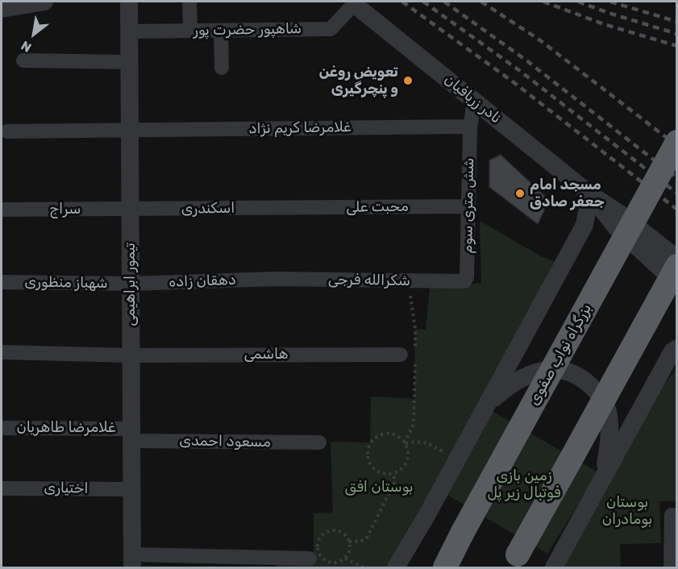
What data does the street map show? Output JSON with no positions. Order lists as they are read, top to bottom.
{
  "streets": {
    "highway": ["بزرگراه نواب صفوی"],
    "street": [
      "شاهپور حضرت پور",
      "نادر زربافیان",
      "غلامرضا کریم نژاد",
      "شش متری سوم",
      "محبت علی",
      "اسکندری",
      "سراج",
      "شکرالله فرجی",
      "دهقان زاده",
      "شهباز منظوری",
      "تیمور ابراهیمی",
      "هاشمی",
      "غلامرضا طاهریان",
      "مسعود احمدی",
      "اختیاری"
    ]
  },
  "crossings": [
    ["شاهپور حضرت پور", "نادر زربافیان"],
    ["شاهپور حضرت پور", "تیمور ابراهیمی"],
    ["نادر زربافیان", "شش متری سوم"],
    ["غلامرضا کریم نژاد", "شش متری سوم"],
    ["غلامرضا کریم نژاد", "تیمور ابراهیمی"],
    ["شش متری سوم", "محبت علی"],
    ["شش متری سوم", "شکرالله فرجی"],
    ["محبت علی", "اسکندری"],
    ["اسکندری", "سراج"],
    ["اسکندری", "تیمور ابراهیمی"],
    ["سراج", "تیمور ابراهیمی"],
    ["شکرالله فرجی", "دهقان زاده"],
    ["دهقان زاده", "شهباز منظوری"],
    ["دهقان زاده", "تیمور ابراهیمی"],
    ["شهباز منظوری", "تیمور ابراهیمی"],
    ["تیمور ابراهیمی", "هاشمی"],
    ["تیمور ابراهیمی", "غلامرضا طاهریان"],
    ["تیمور ابراهیمی", "مسعود احمدی"],
    ["تیمور ابراهیمی", "اختیاری"],
    ["غلامرضا طاهریان", "مسعود احمدی"]
  ],
  "parks": ["زمین بازی فوتبال زیر پل", "بوستان افق", "بوستان بومادران"],
  "places": ["تعویض روغن و پنچرگیری", "مسجد امام جعفر صادق"],
  "north": "bottom left"
}
